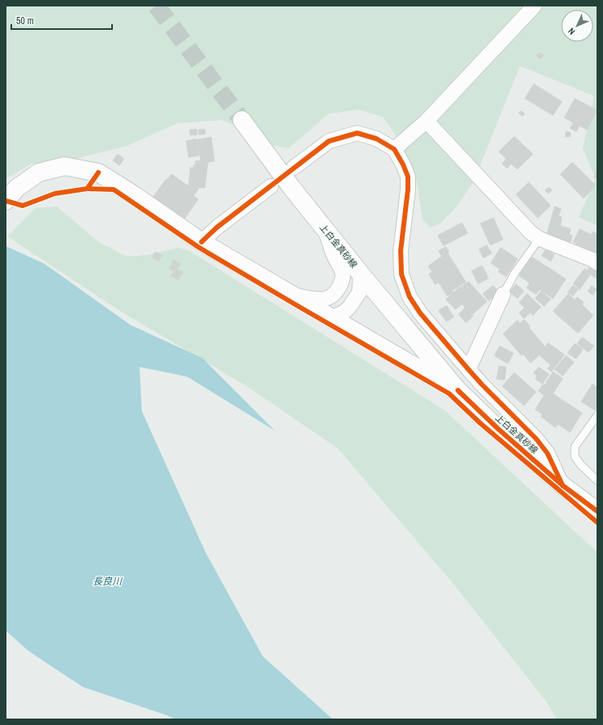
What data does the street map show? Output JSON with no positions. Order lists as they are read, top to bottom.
{
  "streets": {
    "main road": ["上白金真砂線"]
  },
  "water": ["長良川"],
  "scale_bar": "50 m",
  "north": "bottom left"
}
